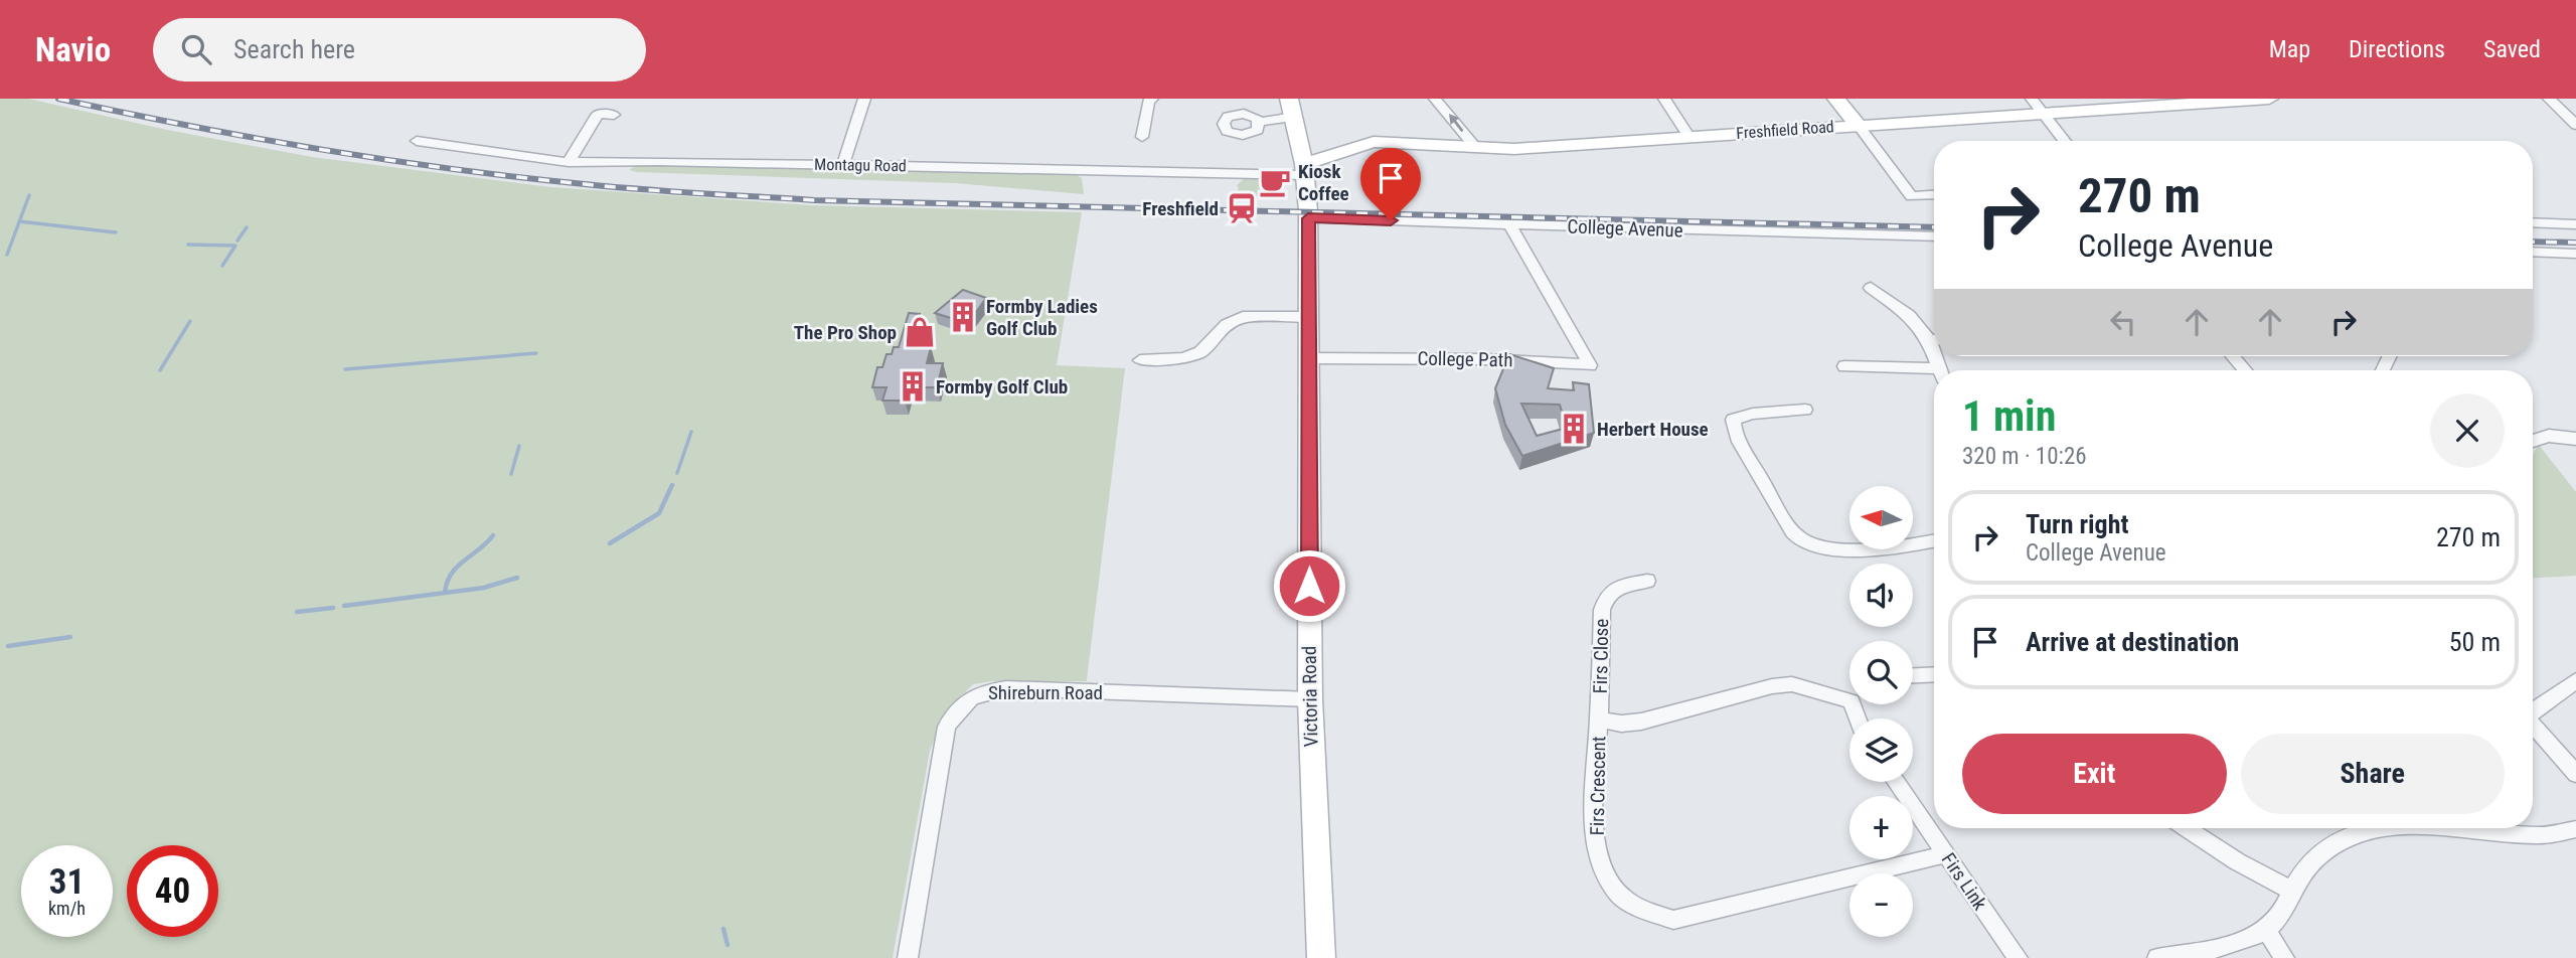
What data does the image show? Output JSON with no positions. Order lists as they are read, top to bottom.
{
  "streets": {
    "street": [
      "Freshfield Road",
      "Montagu Road",
      "College Avenue",
      "College Path",
      "Firs Close",
      "Shireburn Road",
      "Victoria Road",
      "Firs Crescent",
      "Firs Link"
    ]
  },
  "crossings": [
    ["Freshfield Road", "Montagu Road"],
    ["Freshfield Road", "Victoria Road"],
    ["Montagu Road", "Victoria Road"],
    ["College Avenue", "College Path"],
    ["College Avenue", "Victoria Road"],
    ["College Path", "Victoria Road"],
    ["Firs Close", "Firs Crescent"],
    ["Shireburn Road", "Victoria Road"],
    ["Firs Crescent", "Firs Link"]
  ],
  "places": {
    "cafe": ["Kiosk Coffee"],
    "station": ["Freshfield"],
    "building": ["Formby Ladies Golf Club", "Formby Golf Club", "Herbert House"],
    "shop": ["The Pro Shop"]
  },
  "north": "left",
  "page": {
    "header": "Navio",
    "search": "Search here",
    "nav": ["Map", "Directions", "Saved"],
    "turn": ["270 m", "College Avenue"],
    "heading": ["1 min", "320 m · 10:26"],
    "map_buttons": ["+", "−"],
    "list": [
      {
        "name": "Turn right",
        "note": "College Avenue",
        "value": "270 m"
      },
      {
        "name": "Arrive at destination",
        "value": "50 m"
      }
    ],
    "buttons": ["Exit", "Share"],
    "speed": "31 km/h",
    "limit": "40"
  }
}
